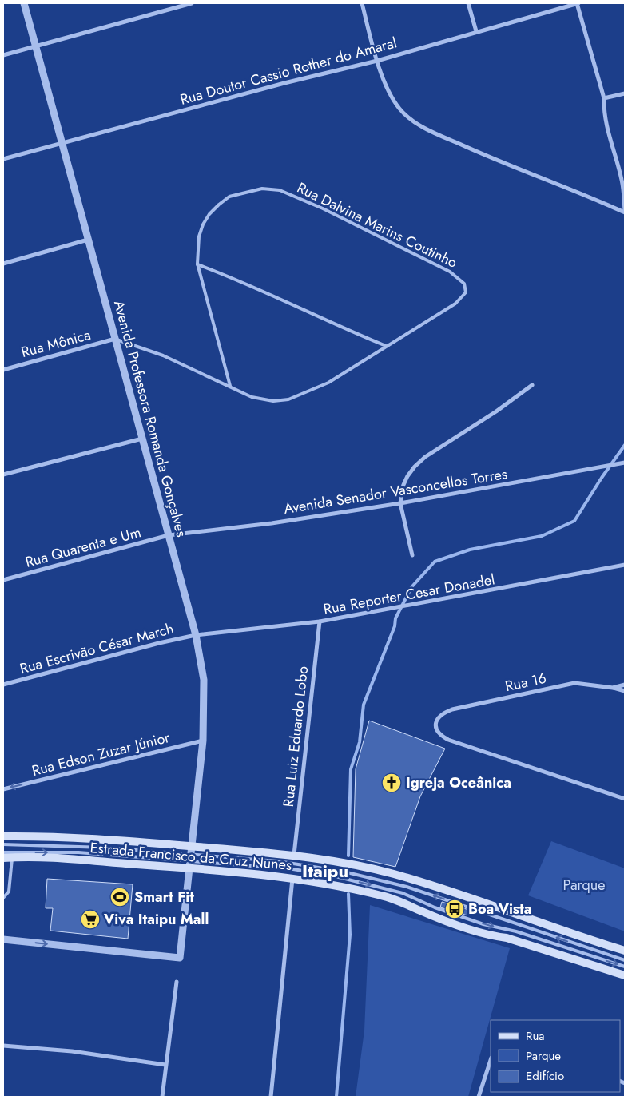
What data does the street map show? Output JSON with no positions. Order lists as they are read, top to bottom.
{
  "streets": {
    "main road": ["Estrada Francisco da Cruz Nunes"],
    "street": [
      "Rua Doutor Cassio Rother do Amaral",
      "Rua Mônica",
      "Avenida Professora Romanda Gonçalves",
      "Avenida Senador Vasconcellos Torres",
      "Rua Quarenta e Um",
      "Rua Reporter Cesar Donadel",
      "Rua Escrivão César March",
      "Rua 16",
      "Rua Luiz Eduardo Lobo",
      "Rua Edson Zuzar Júnior"
    ],
    "lane": ["Rua Dalvina Marins Coutinho"]
  },
  "crossings": [
    ["Rua Doutor Cassio Rother do Amaral", "Avenida Professora Romanda Gonçalves"],
    ["Rua Dalvina Marins Coutinho", "Rua Mônica"],
    ["Rua Dalvina Marins Coutinho", "Avenida Professora Romanda Gonçalves"],
    ["Rua Mônica", "Avenida Professora Romanda Gonçalves"],
    ["Avenida Professora Romanda Gonçalves", "Avenida Senador Vasconcellos Torres"],
    ["Avenida Professora Romanda Gonçalves", "Rua Quarenta e Um"],
    ["Avenida Professora Romanda Gonçalves", "Rua Reporter Cesar Donadel"],
    ["Avenida Professora Romanda Gonçalves", "Rua Escrivão César March"],
    ["Avenida Professora Romanda Gonçalves", "Rua Edson Zuzar Júnior"],
    ["Avenida Professora Romanda Gonçalves", "Estrada Francisco da Cruz Nunes"],
    ["Avenida Senador Vasconcellos Torres", "Rua Quarenta e Um"],
    ["Rua Reporter Cesar Donadel", "Rua Escrivão César March"],
    ["Rua Reporter Cesar Donadel", "Rua Luiz Eduardo Lobo"],
    ["Rua Luiz Eduardo Lobo", "Estrada Francisco da Cruz Nunes"]
  ],
  "one_way": ["Rua Edson Zuzar Júnior"],
  "districts": ["Itaipu"],
  "parks": ["Parque"],
  "places": {
    "church": ["Igreja Oceânica"],
    "sports": ["Smart Fit"],
    "bus stop": ["Boa Vista"],
    "supermarket": ["Viva Itaipu Mall"]
  },
  "legend": ["Rua", "Parque", "Edifício"]
}
